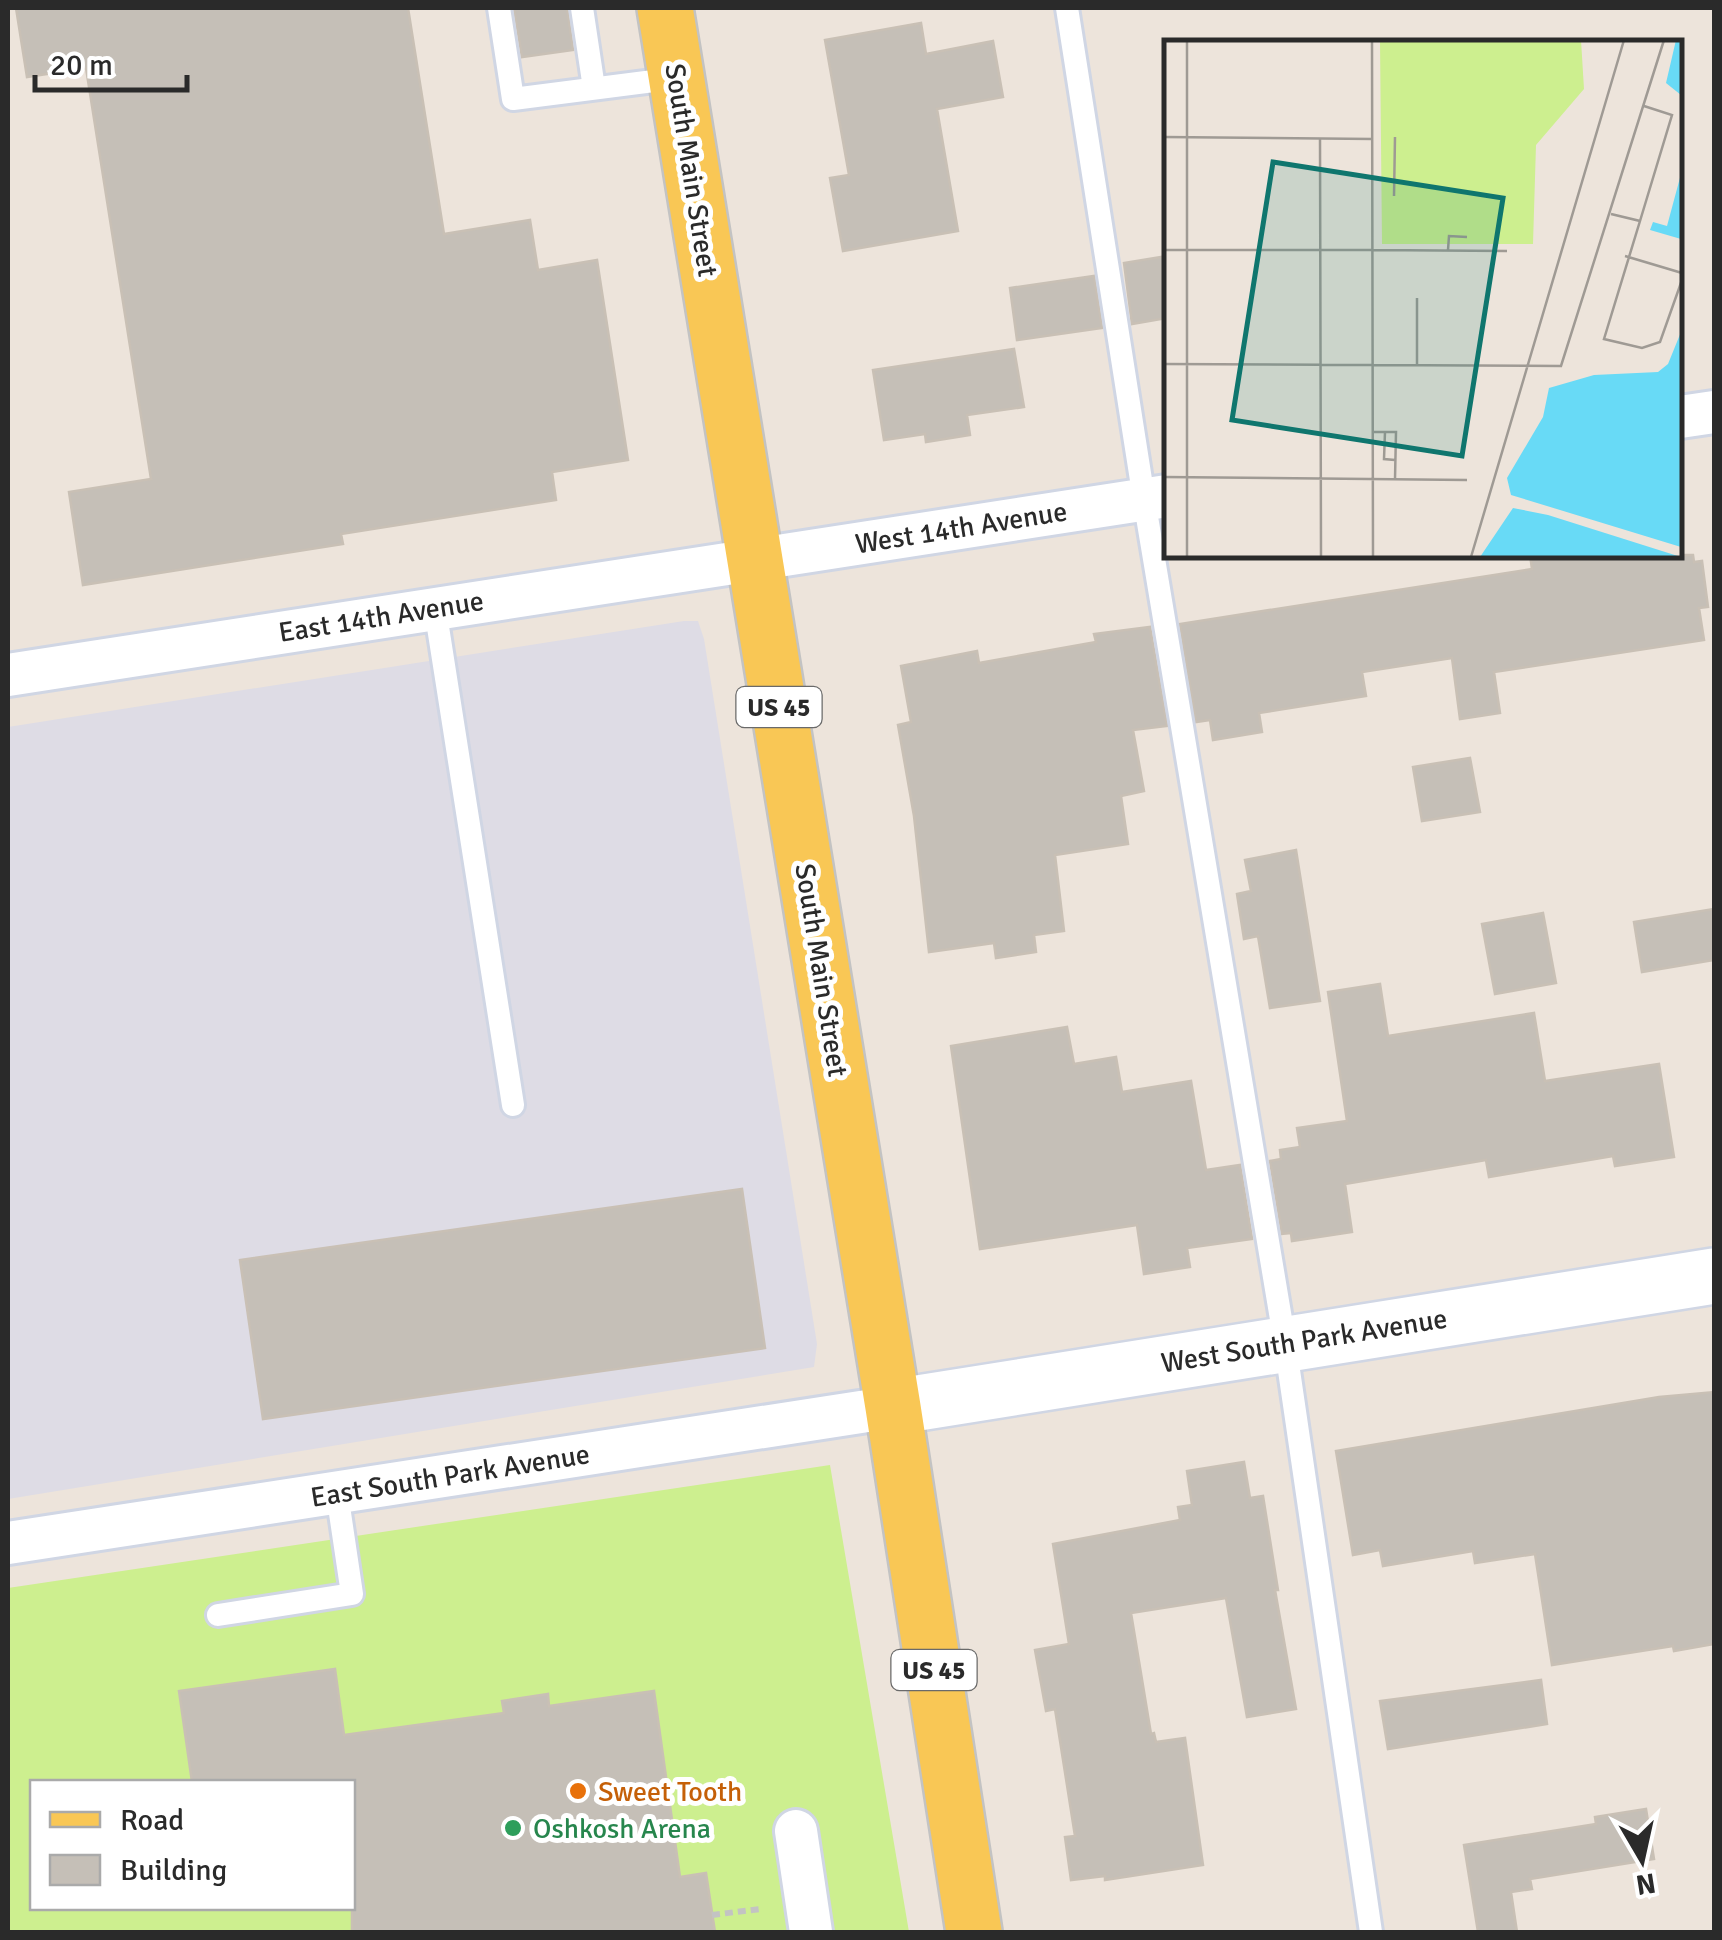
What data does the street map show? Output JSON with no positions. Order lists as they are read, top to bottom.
{
  "streets": {
    "main road": ["South Main Street", "US 45", "West South Park Avenue"],
    "street": ["West 14th Avenue", "East 14th Avenue", "East South Park Avenue"]
  },
  "crossings": [
    ["South Main Street", "West 14th Avenue"],
    ["South Main Street", "East 14th Avenue"],
    ["South Main Street", "West South Park Avenue"],
    ["South Main Street", "East South Park Avenue"],
    ["West 14th Avenue", "East 14th Avenue"],
    ["West South Park Avenue", "East South Park Avenue"]
  ],
  "places": ["Sweet Tooth", "Oshkosh Arena"],
  "legend": ["Road", "Building"],
  "scale_bar": "20 m",
  "north": "bottom"
}
